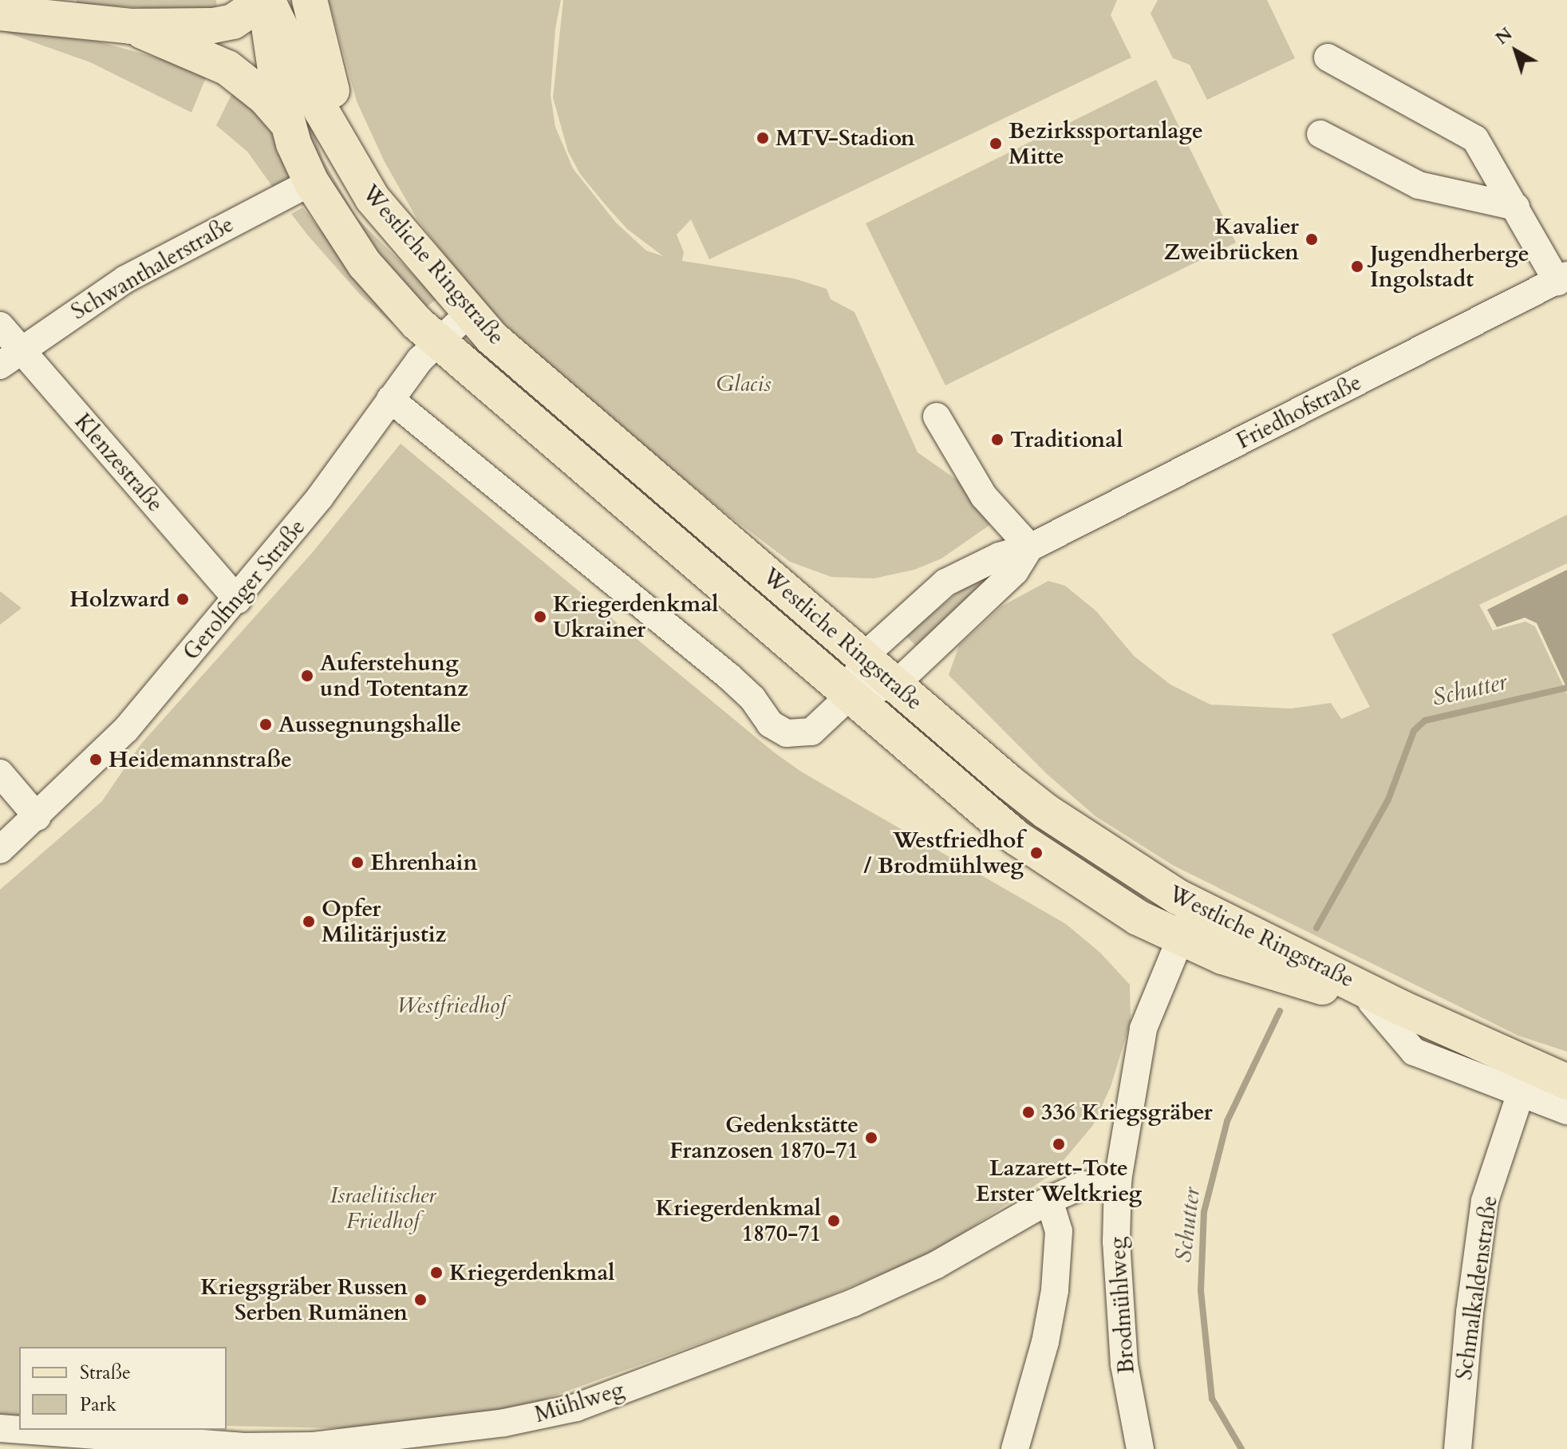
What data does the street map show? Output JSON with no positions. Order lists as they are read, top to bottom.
{
  "streets": {
    "main road": ["Westliche Ringstraße"],
    "street": [
      "Schwanthalerstraße",
      "Friedhofstraße",
      "Klenzestraße",
      "Gerolfinger Straße",
      "Schmalkaldenstraße",
      "Brodmühlweg",
      "Mühlweg"
    ]
  },
  "crossings": [
    ["Westliche Ringstraße", "Schwanthalerstraße"],
    ["Westliche Ringstraße", "Friedhofstraße"],
    ["Westliche Ringstraße", "Gerolfinger Straße"],
    ["Westliche Ringstraße", "Schmalkaldenstraße"],
    ["Westliche Ringstraße", "Brodmühlweg"],
    ["Schwanthalerstraße", "Klenzestraße"],
    ["Klenzestraße", "Gerolfinger Straße"],
    ["Brodmühlweg", "Mühlweg"]
  ],
  "water": ["Schutter"],
  "parks": ["Glacis", "Westfriedhof", "Israelitischer Friedhof"],
  "places": [
    "MTV-Stadion",
    "Bezirkssportanlage Mitte",
    "Kavalier Zweibrücken",
    "Jugendherberge Ingolstadt",
    "Traditional",
    "Holzward",
    "Kriegerdenkmal Ukrainer",
    "Auferstehung und Totentanz",
    "Aussegnungshalle",
    "Heidemannstraße",
    "Westfriedhof / Brodmühlweg",
    "Ehrenhain",
    "Opfer Militärjustiz",
    "336 Kriegsgräber",
    "Gedenkstätte Franzosen 1870-71",
    "Lazarett-Tote Erster Weltkrieg",
    "Kriegerdenkmal 1870-71",
    "Kriegerdenkmal",
    "Kriegsgräber Russen Serben Rumänen"
  ],
  "legend": ["Straße", "Park"],
  "north": "top left"
}
